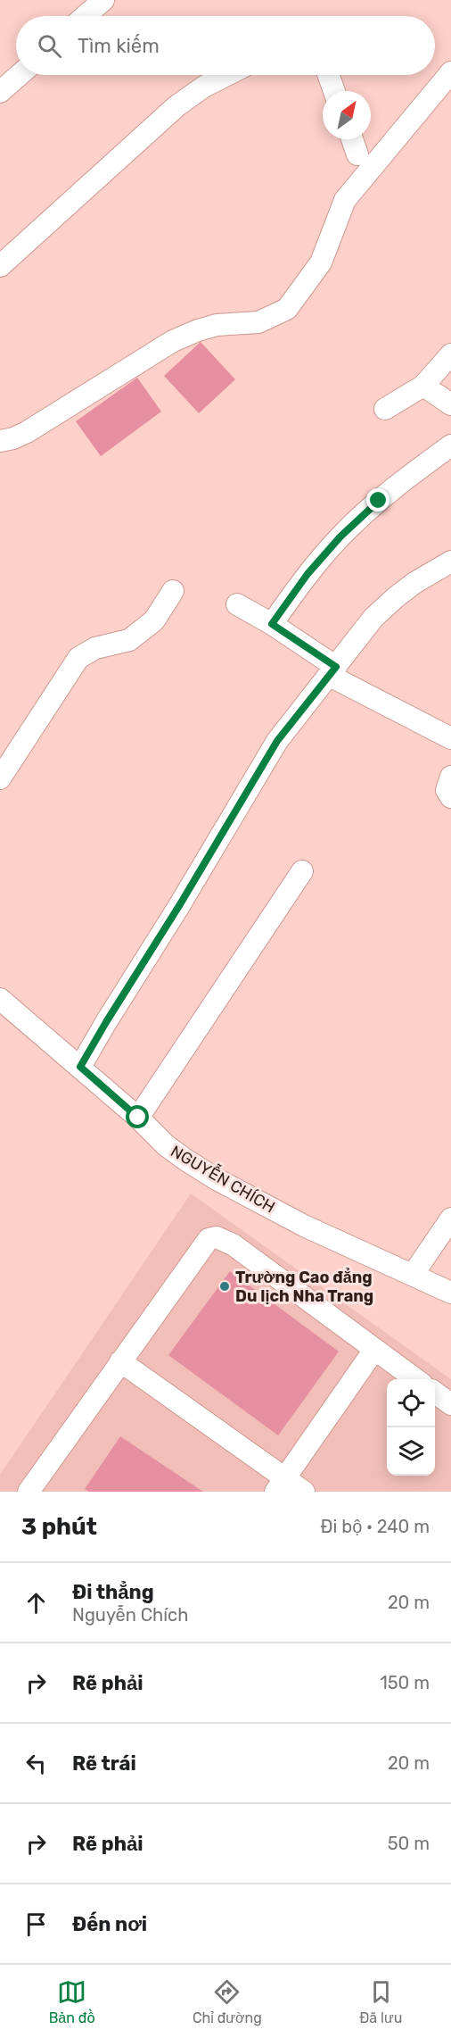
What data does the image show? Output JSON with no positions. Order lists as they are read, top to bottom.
{
  "streets": {
    "street": ["NGUYỄN CHÍCH"]
  },
  "places": ["Trường Cao đẳng Du lịch Nha Trang"],
  "north": "top right",
  "page": {
    "search": "Tìm kiếm",
    "heading": ["3 phút", "Đi bộ · 240 m"],
    "list": [
      ["Đi thẳng", "Nguyễn Chích", "20 m"],
      ["Rẽ phải", "150 m"],
      ["Rẽ trái", "20 m"],
      ["Rẽ phải", "50 m"],
      "Đến nơi"
    ],
    "nav": ["Bản đồ", "Chỉ đường", "Đã lưu"]
  }
}
